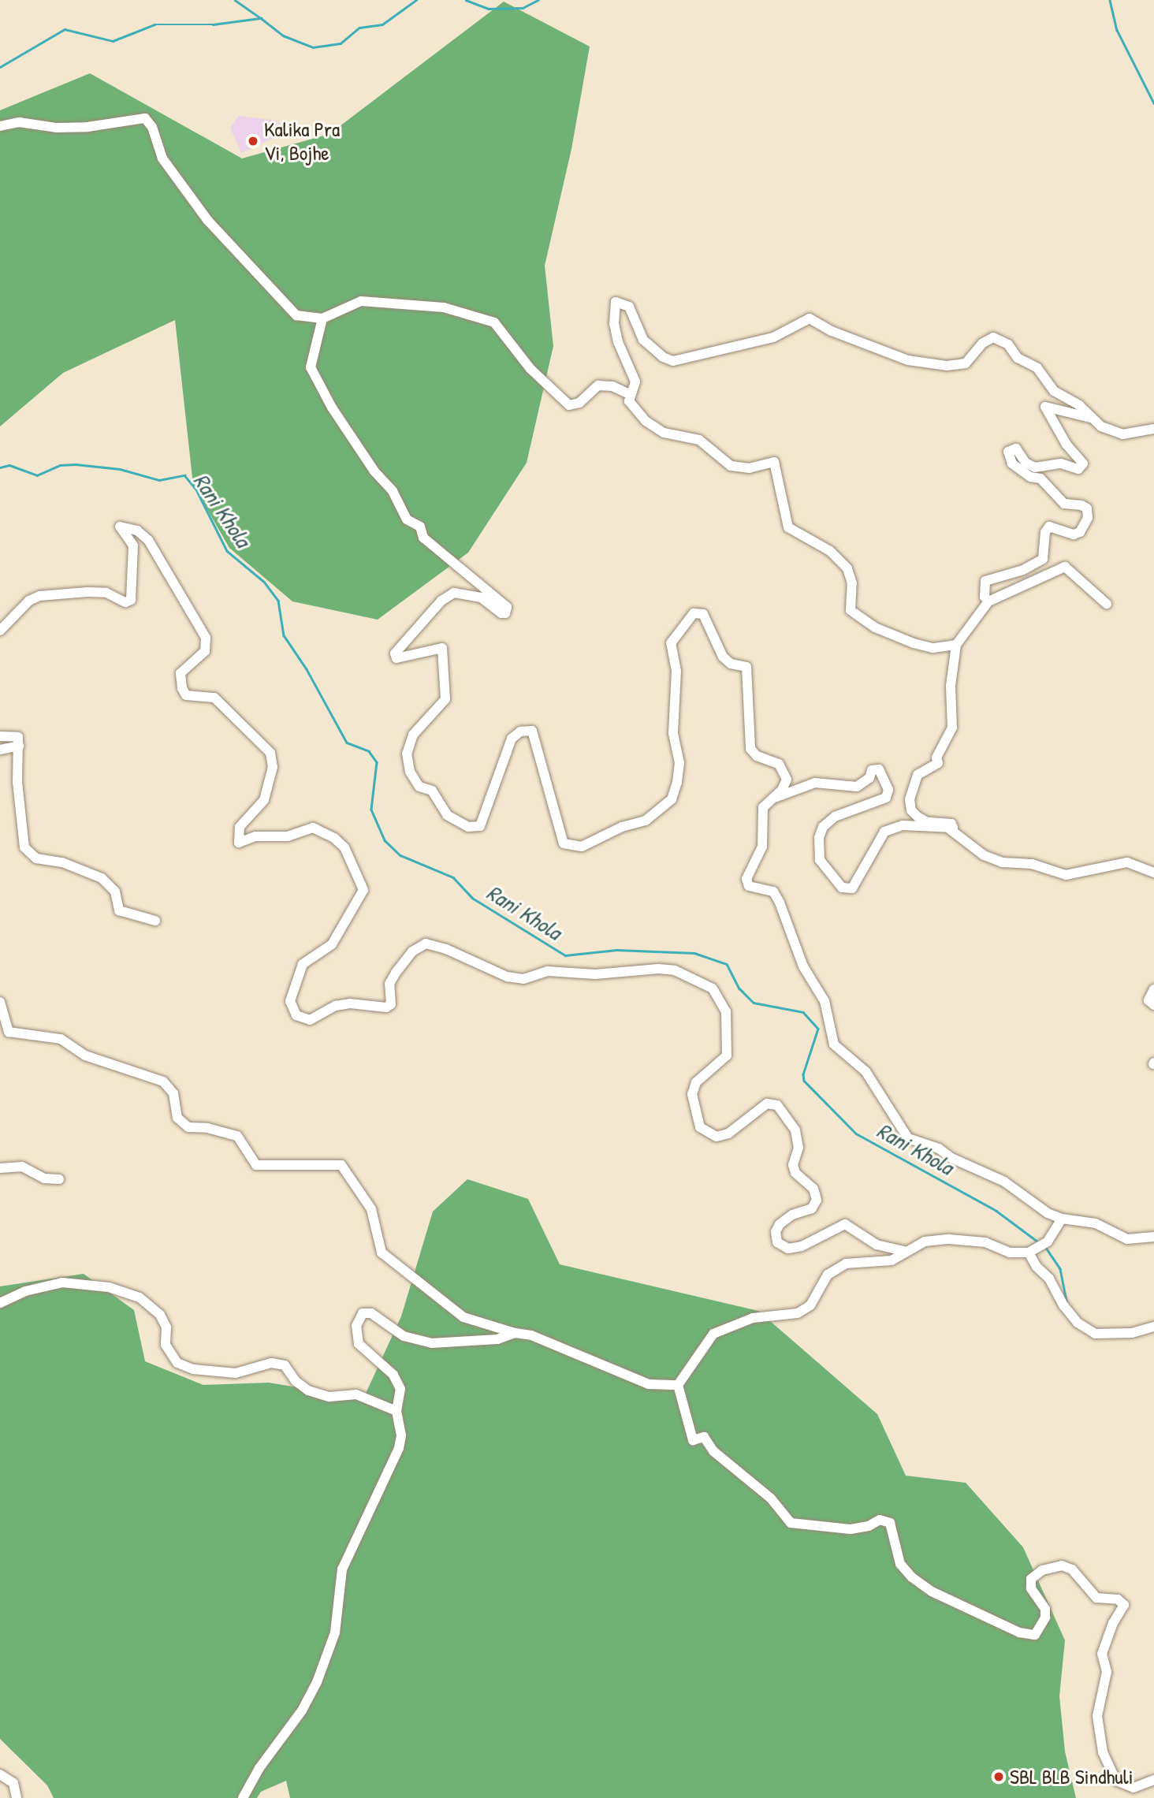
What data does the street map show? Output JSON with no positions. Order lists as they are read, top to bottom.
{
  "water": ["Rani Khola"],
  "places": ["Kalika Pra Vi, Bojhe", "SBL BLB Sindhuli"]
}
